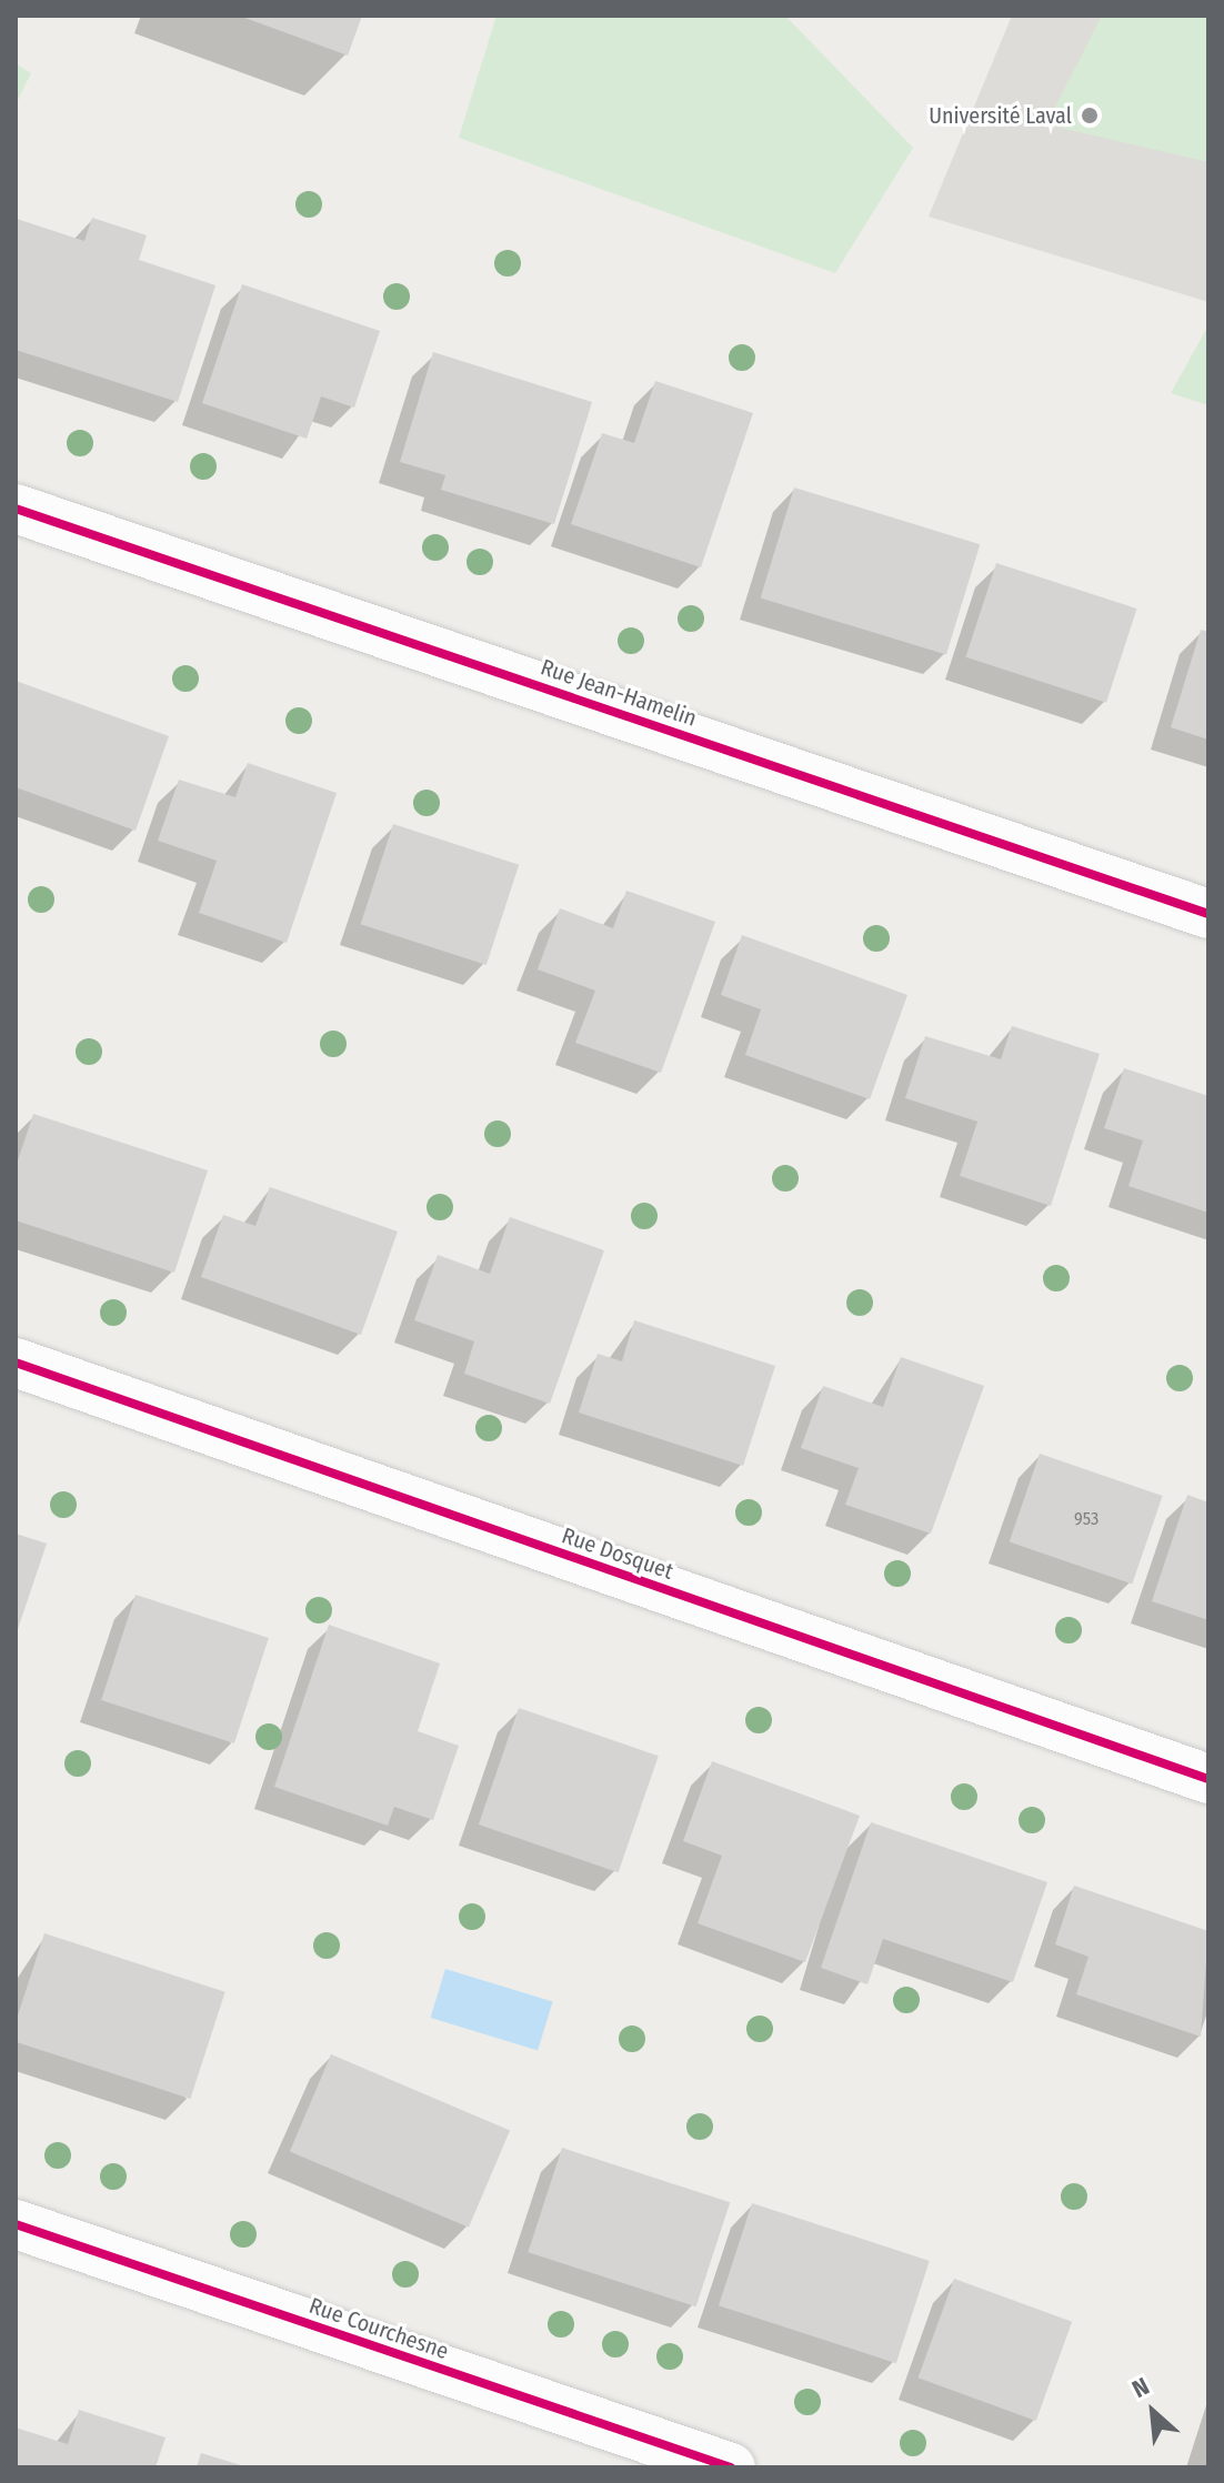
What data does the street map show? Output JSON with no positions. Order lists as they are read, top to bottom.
{
  "streets": {
    "street": ["Rue Jean-Hamelin", "Rue Dosquet", "Rue Courchesne"]
  },
  "places": ["Université Laval"],
  "house_numbers": ["953"],
  "north": "top left"
}
